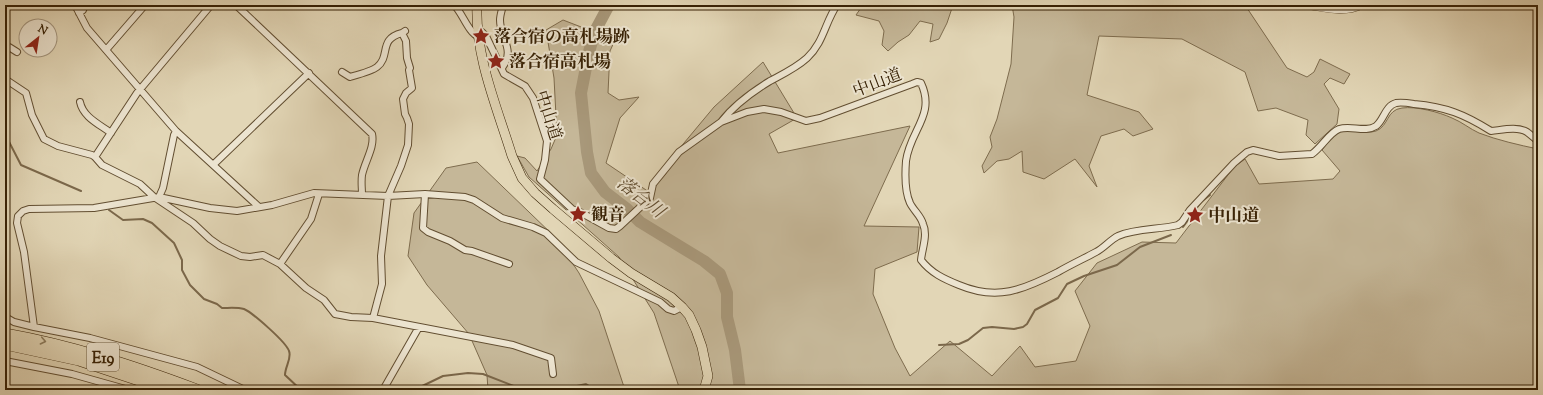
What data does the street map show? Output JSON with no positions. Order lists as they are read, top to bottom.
{
  "streets": {
    "highway": ["E19"],
    "street": ["中山道"]
  },
  "water": ["落合川"],
  "places": {
    "place": [
      "落合宿の高札場跡",
      "落合宿高札場",
      "観音",
      "中山道"
    ]
  },
  "north": "top right"
}
